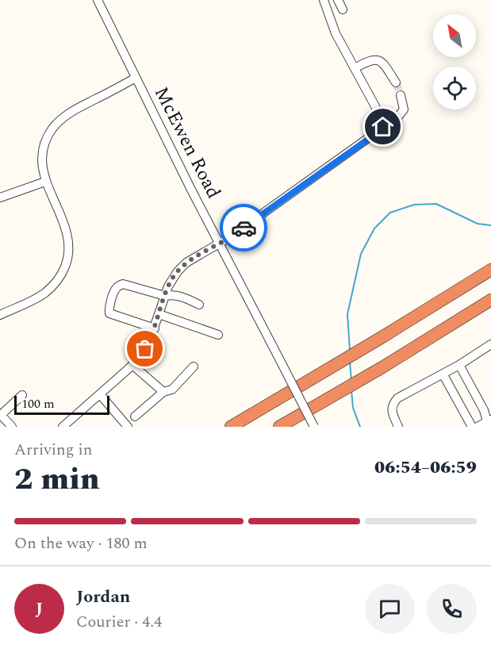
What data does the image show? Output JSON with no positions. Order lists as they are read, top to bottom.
{
  "streets": {
    "street": ["McEwen Road"]
  },
  "scale_bar": "100 m",
  "north": "top left",
  "page": {
    "scale": "100 m",
    "heading": ["2 min", "Arriving in", "06:54–06:59"],
    "panel": ["Jordan", "Courier · 4.4"],
    "bar": "On the way · 180 m",
    "round": "J"
  }
}
